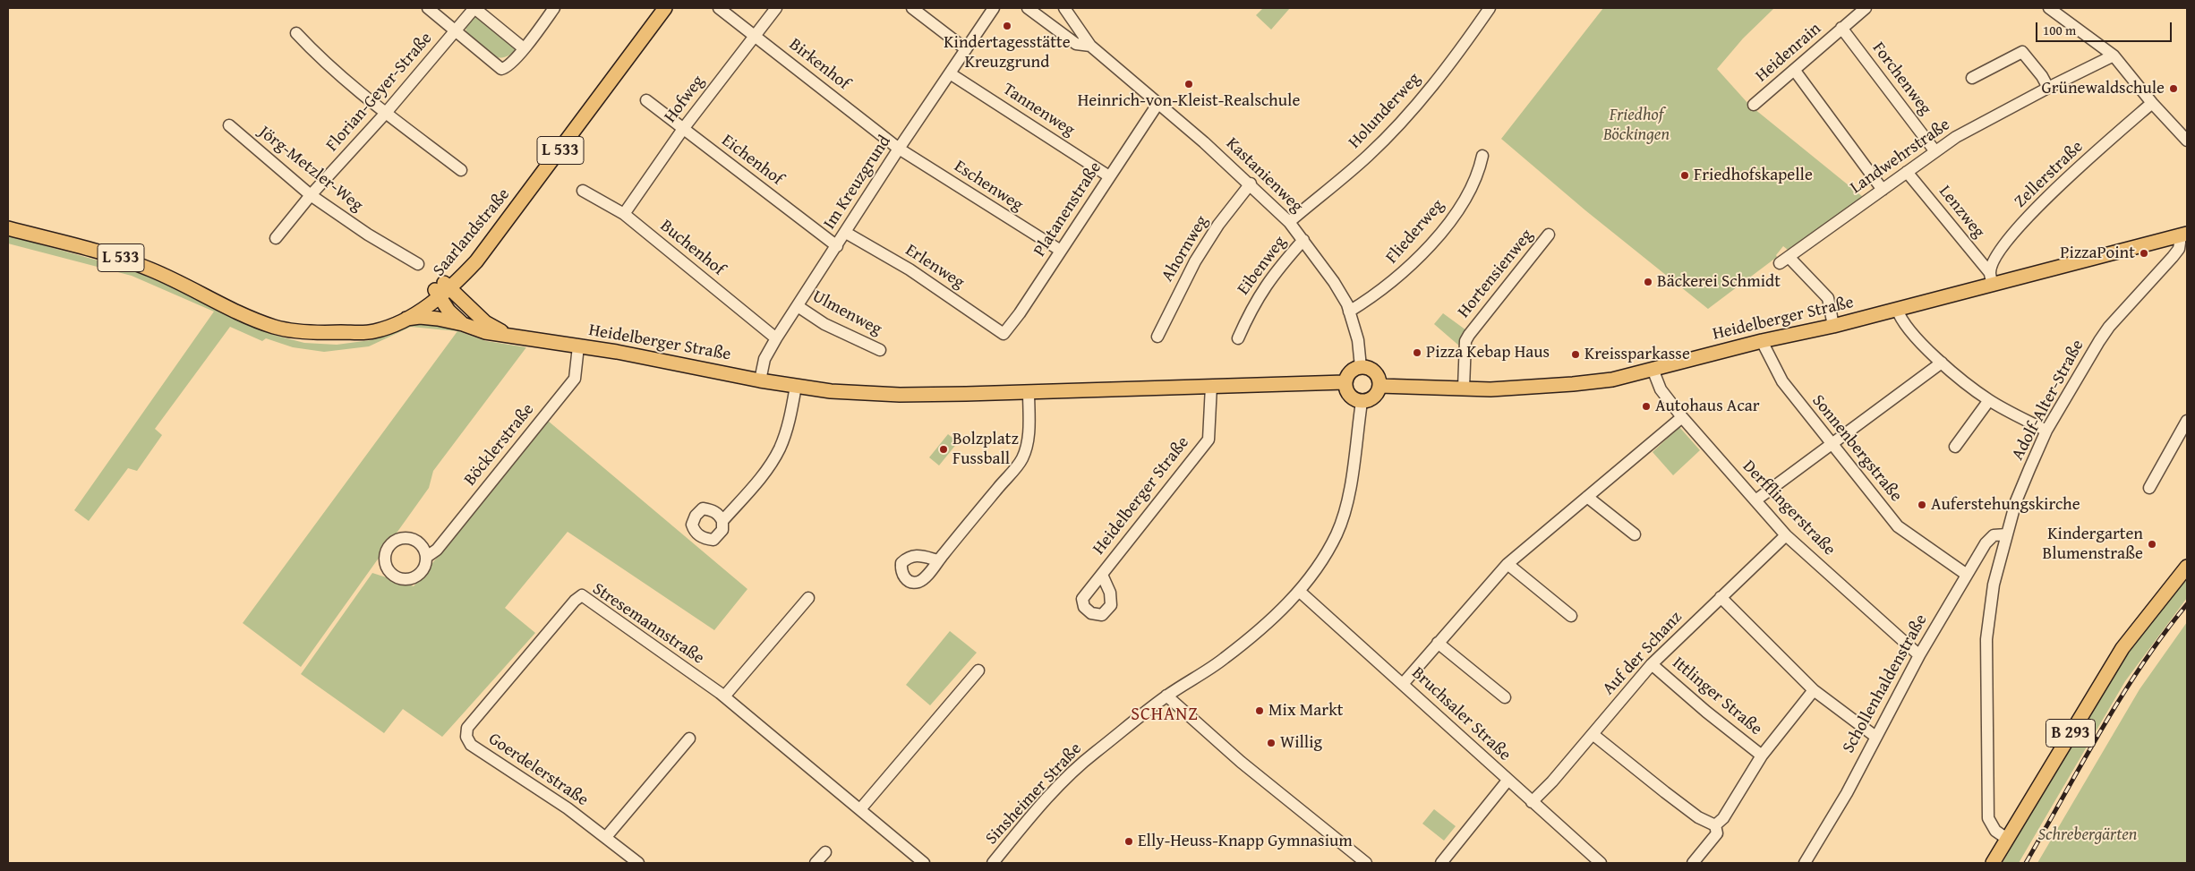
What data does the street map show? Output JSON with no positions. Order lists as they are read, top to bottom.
{
  "streets": {
    "main road": [
      "L 533",
      "Saarlandstraße",
      "Heidelberger Straße",
      "B 293"
    ],
    "street": [
      "Heidenrain",
      "Birkenhof",
      "Forchenweg",
      "Florian-Geyer-Straße",
      "Hofweg",
      "Tannenweg",
      "Holunderweg",
      "Landwehrstraße",
      "Eichenhof",
      "Jörg-Metzler-Weg",
      "Zellerstraße",
      "Kastanienweg",
      "Im Kreuzgrund",
      "Eschenweg",
      "Platanenstraße",
      "Lenzweg",
      "Fliederweg",
      "Buchenhof",
      "Ahornweg",
      "Eibenweg",
      "Erlenweg",
      "Hortensienweg",
      "Ulmenweg",
      "Adolf-Alter-Straße",
      "Böcklerstraße",
      "Sonnenbergstraße",
      "Derfflingerstraße",
      "Stresemannstraße",
      "Auf der Schanz",
      "Schollenhaldenstraße",
      "Ittlinger Straße",
      "Bruchsaler Straße",
      "Goerdelerstraße",
      "Sinsheimer Straße"
    ]
  },
  "crossings": [
    ["Heidenrain", "Forchenweg"],
    ["Birkenhof", "Hofweg"],
    ["Birkenhof", "Im Kreuzgrund"],
    ["Birkenhof", "Eschenweg"],
    ["Forchenweg", "Landwehrstraße"],
    ["Florian-Geyer-Straße", "Jörg-Metzler-Weg"],
    ["Hofweg", "Eichenhof"],
    ["Hofweg", "Buchenhof"],
    ["Tannenweg", "Im Kreuzgrund"],
    ["Tannenweg", "Platanenstraße"],
    ["Holunderweg", "Kastanienweg"],
    ["L 533", "Saarlandstraße"],
    ["Landwehrstraße", "Lenzweg"],
    ["Landwehrstraße", "Heidelberger Straße"],
    ["Eichenhof", "Im Kreuzgrund"],
    ["Zellerstraße", "Lenzweg"],
    ["Zellerstraße", "Heidelberger Straße"],
    ["Kastanienweg", "Platanenstraße"],
    ["Kastanienweg", "Fliederweg"],
    ["Kastanienweg", "Ahornweg"],
    ["Kastanienweg", "Eibenweg"],
    ["Kastanienweg", "Heidelberger Straße"],
    ["Kastanienweg", "Sinsheimer Straße"],
    ["Im Kreuzgrund", "Eschenweg"],
    ["Im Kreuzgrund", "Buchenhof"],
    ["Im Kreuzgrund", "Erlenweg"],
    ["Im Kreuzgrund", "Ulmenweg"],
    ["Im Kreuzgrund", "Heidelberger Straße"],
    ["Eschenweg", "Platanenstraße"],
    ["Platanenstraße", "Erlenweg"],
    ["Lenzweg", "Heidelberger Straße"],
    ["Saarlandstraße", "Heidelberger Straße"],
    ["Hortensienweg", "Heidelberger Straße"],
    ["Heidelberger Straße", "Adolf-Alter-Straße"],
    ["Heidelberger Straße", "Böcklerstraße"],
    ["Heidelberger Straße", "Sonnenbergstraße"],
    ["Heidelberger Straße", "Derfflingerstraße"],
    ["Heidelberger Straße", "Sinsheimer Straße"],
    ["Adolf-Alter-Straße", "Schollenhaldenstraße"],
    ["Adolf-Alter-Straße", "B 293"],
    ["Sonnenbergstraße", "Schollenhaldenstraße"],
    ["Derfflingerstraße", "Auf der Schanz"],
    ["Derfflingerstraße", "Schollenhaldenstraße"],
    ["Stresemannstraße", "Goerdelerstraße"],
    ["Auf der Schanz", "Ittlinger Straße"],
    ["Auf der Schanz", "Bruchsaler Straße"],
    ["Bruchsaler Straße", "Sinsheimer Straße"]
  ],
  "districts": ["SCHANZ"],
  "parks": ["Friedhof Böckingen", "Schrebergärten"],
  "places": [
    "Kindertagesstätte Kreuzgrund",
    "Heinrich-von-Kleist-Realschule",
    "Grünewaldschule",
    "Friedhofskapelle",
    "PizzaPoint",
    "Bäckerei Schmidt",
    "Pizza Kebap Haus",
    "Kreissparkasse",
    "Autohaus Acar",
    "Bolzplatz Fussball",
    "Auferstehungskirche",
    "Kindergarten Blumenstraße",
    "Mix Markt",
    "Willig",
    "Elly-Heuss-Knapp Gymnasium"
  ],
  "scale_bar": "100 m"
}
